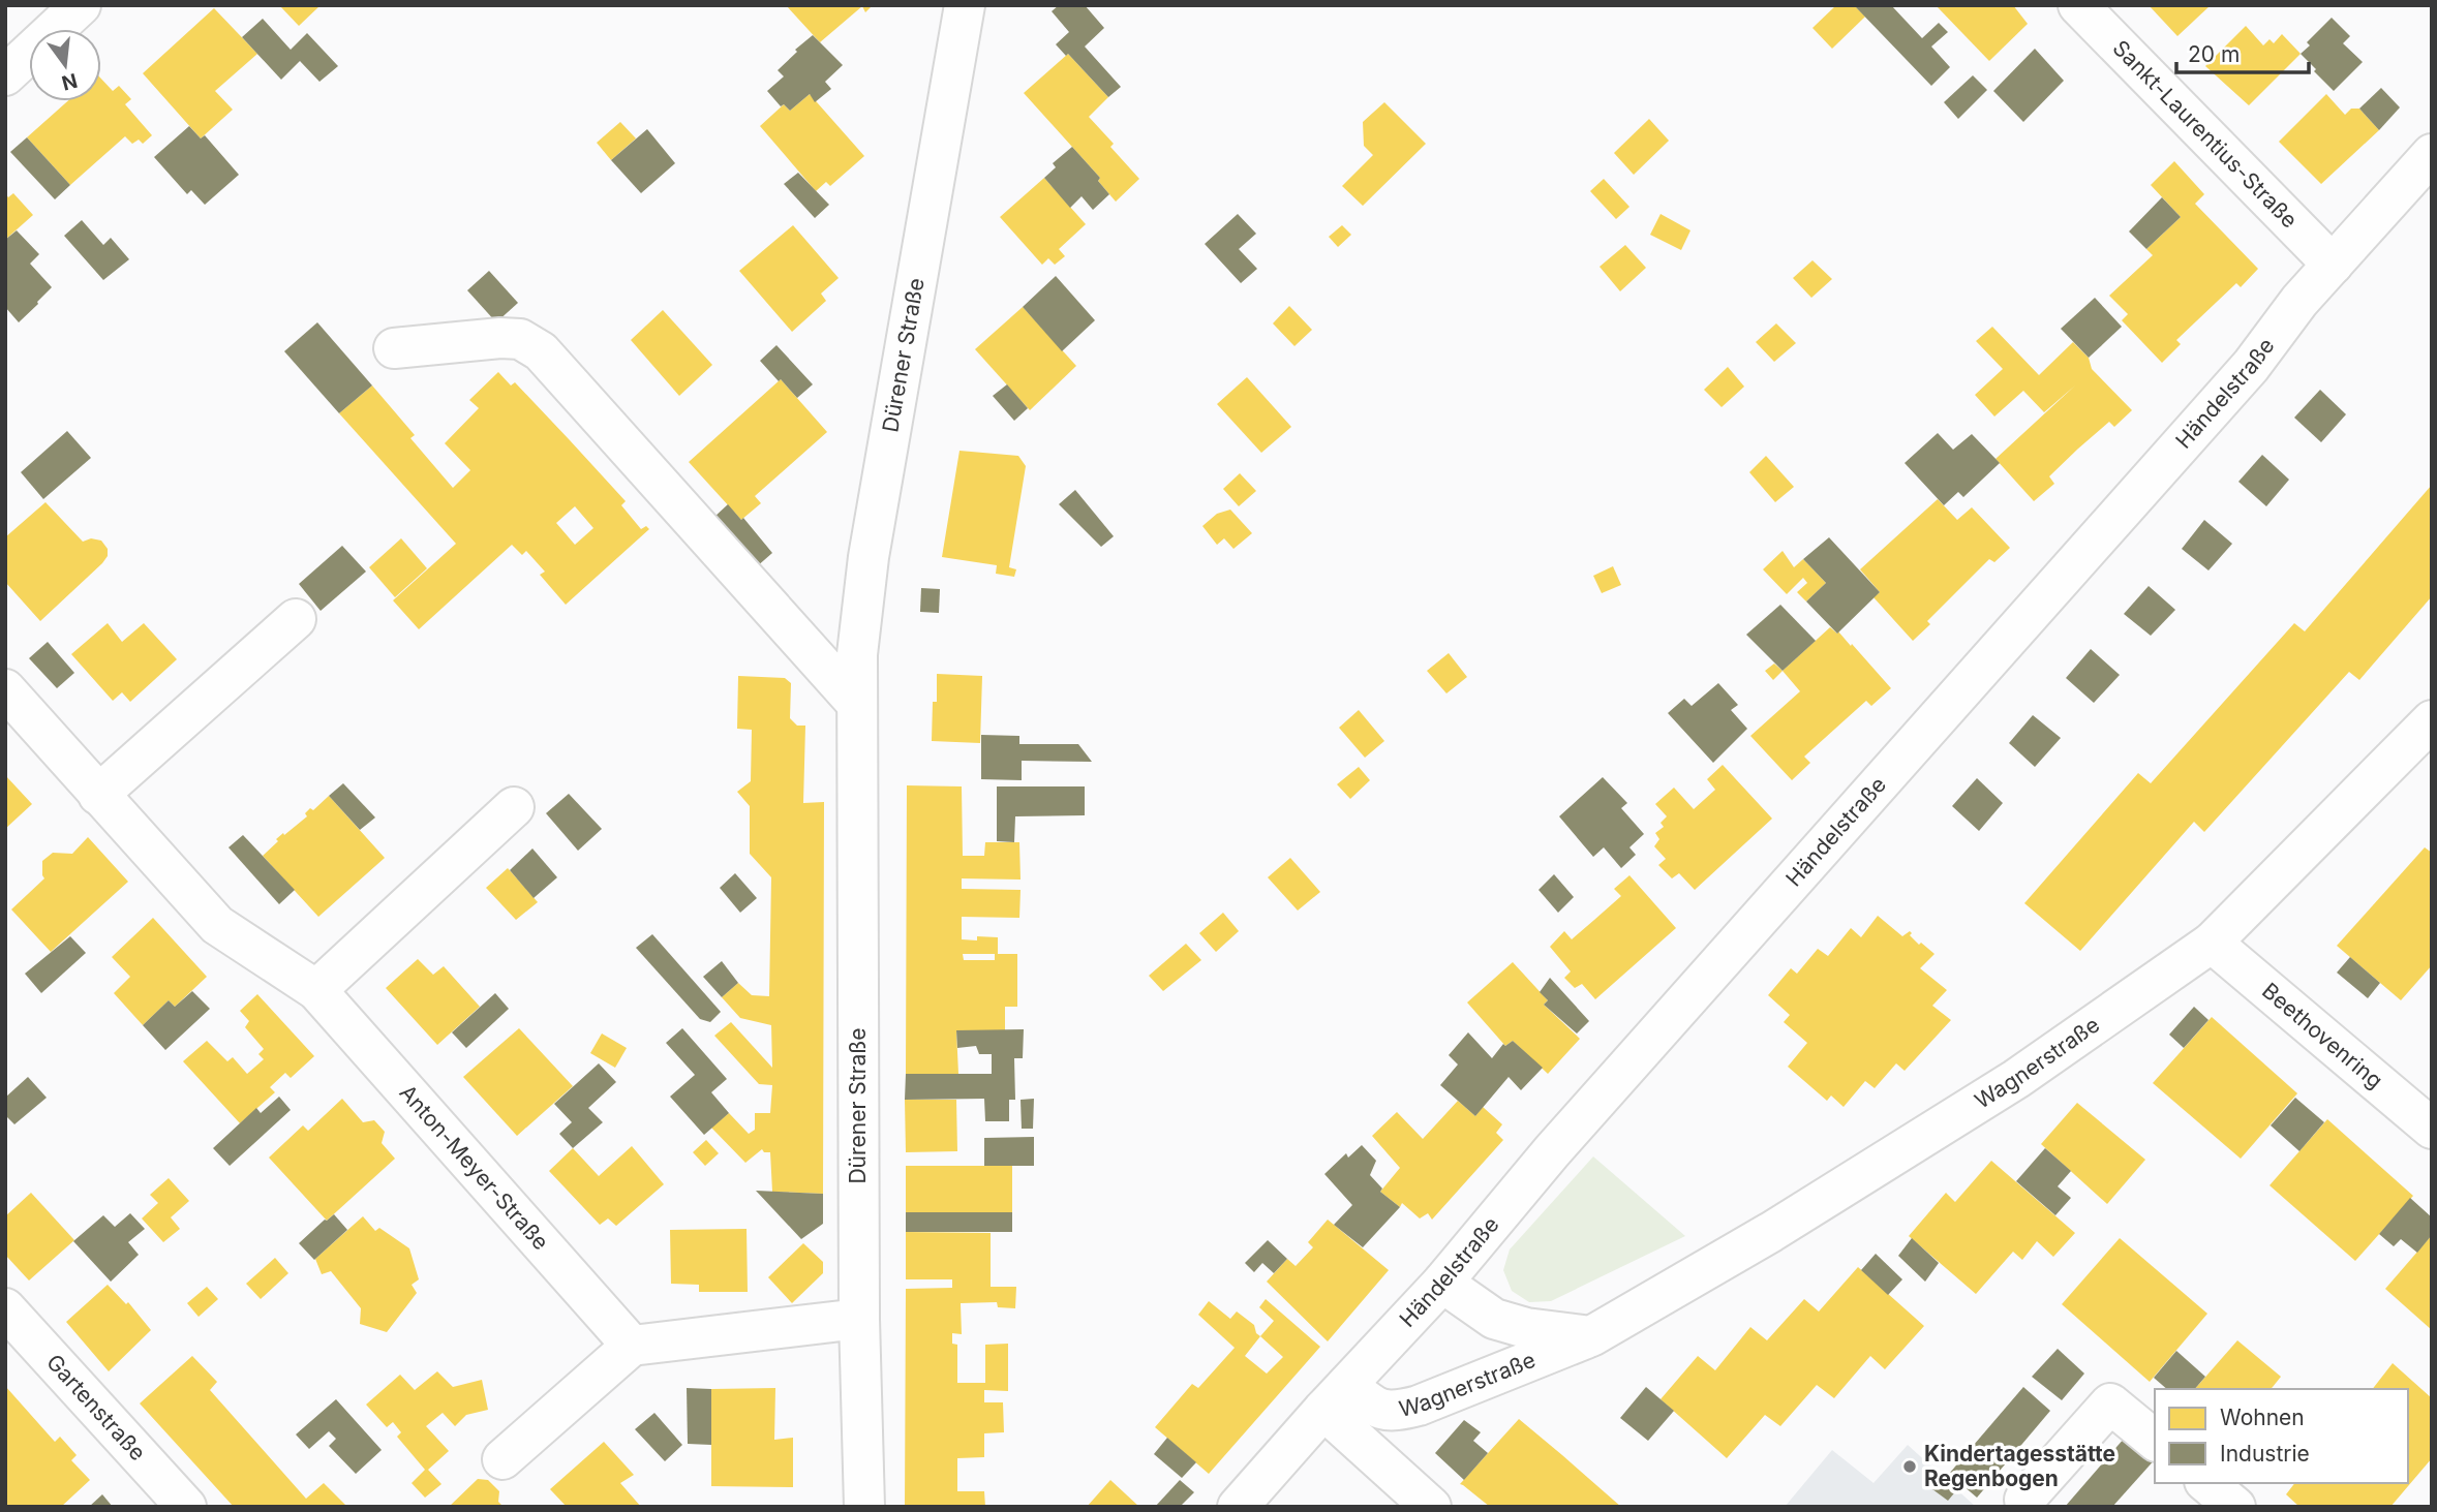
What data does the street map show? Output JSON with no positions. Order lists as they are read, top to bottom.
{
  "streets": {
    "street": [
      "Sankt-Laurentius-Straße",
      "Dürener Straße",
      "Händelstraße",
      "Beethovenring",
      "Wagnerstraße",
      "Anton-Meyer-Straße",
      "Gartenstraße"
    ]
  },
  "crossings": [
    ["Sankt-Laurentius-Straße", "Händelstraße"],
    ["Händelstraße", "Wagnerstraße"],
    ["Beethovenring", "Wagnerstraße"]
  ],
  "places": ["Kindertagesstätte Regenbogen"],
  "legend": ["Wohnen", "Industrie"],
  "scale_bar": "20 m",
  "north": "bottom"
}
